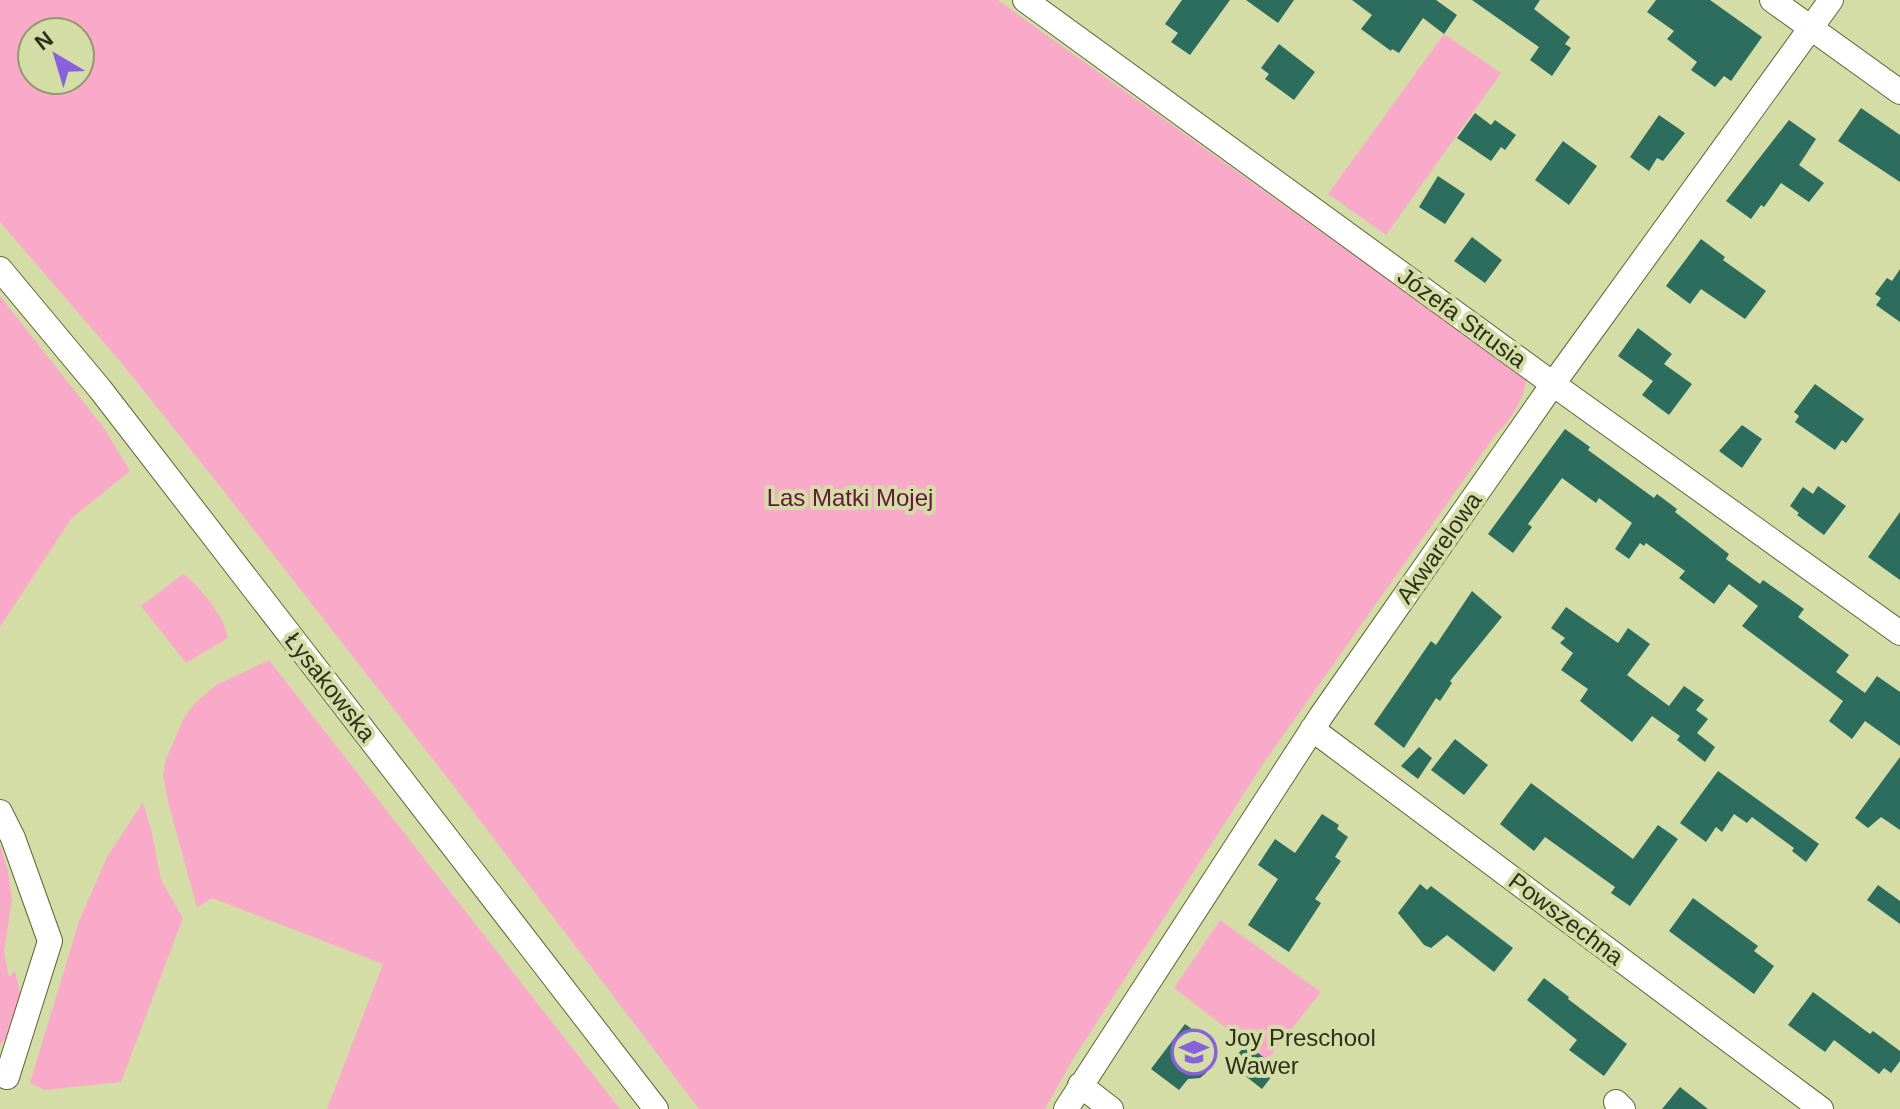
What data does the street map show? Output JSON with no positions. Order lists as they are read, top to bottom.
{
  "streets": {
    "street": [
      "Józefa Strusia",
      "Akwarelowa",
      "Łysakowska",
      "Powszechna"
    ]
  },
  "crossings": [
    ["Józefa Strusia", "Akwarelowa"],
    ["Akwarelowa", "Powszechna"]
  ],
  "parks": ["Las Matki Mojej"],
  "places": {
    "school or university": ["Joy Preschool Wawer"]
  },
  "north": "top left"
}
